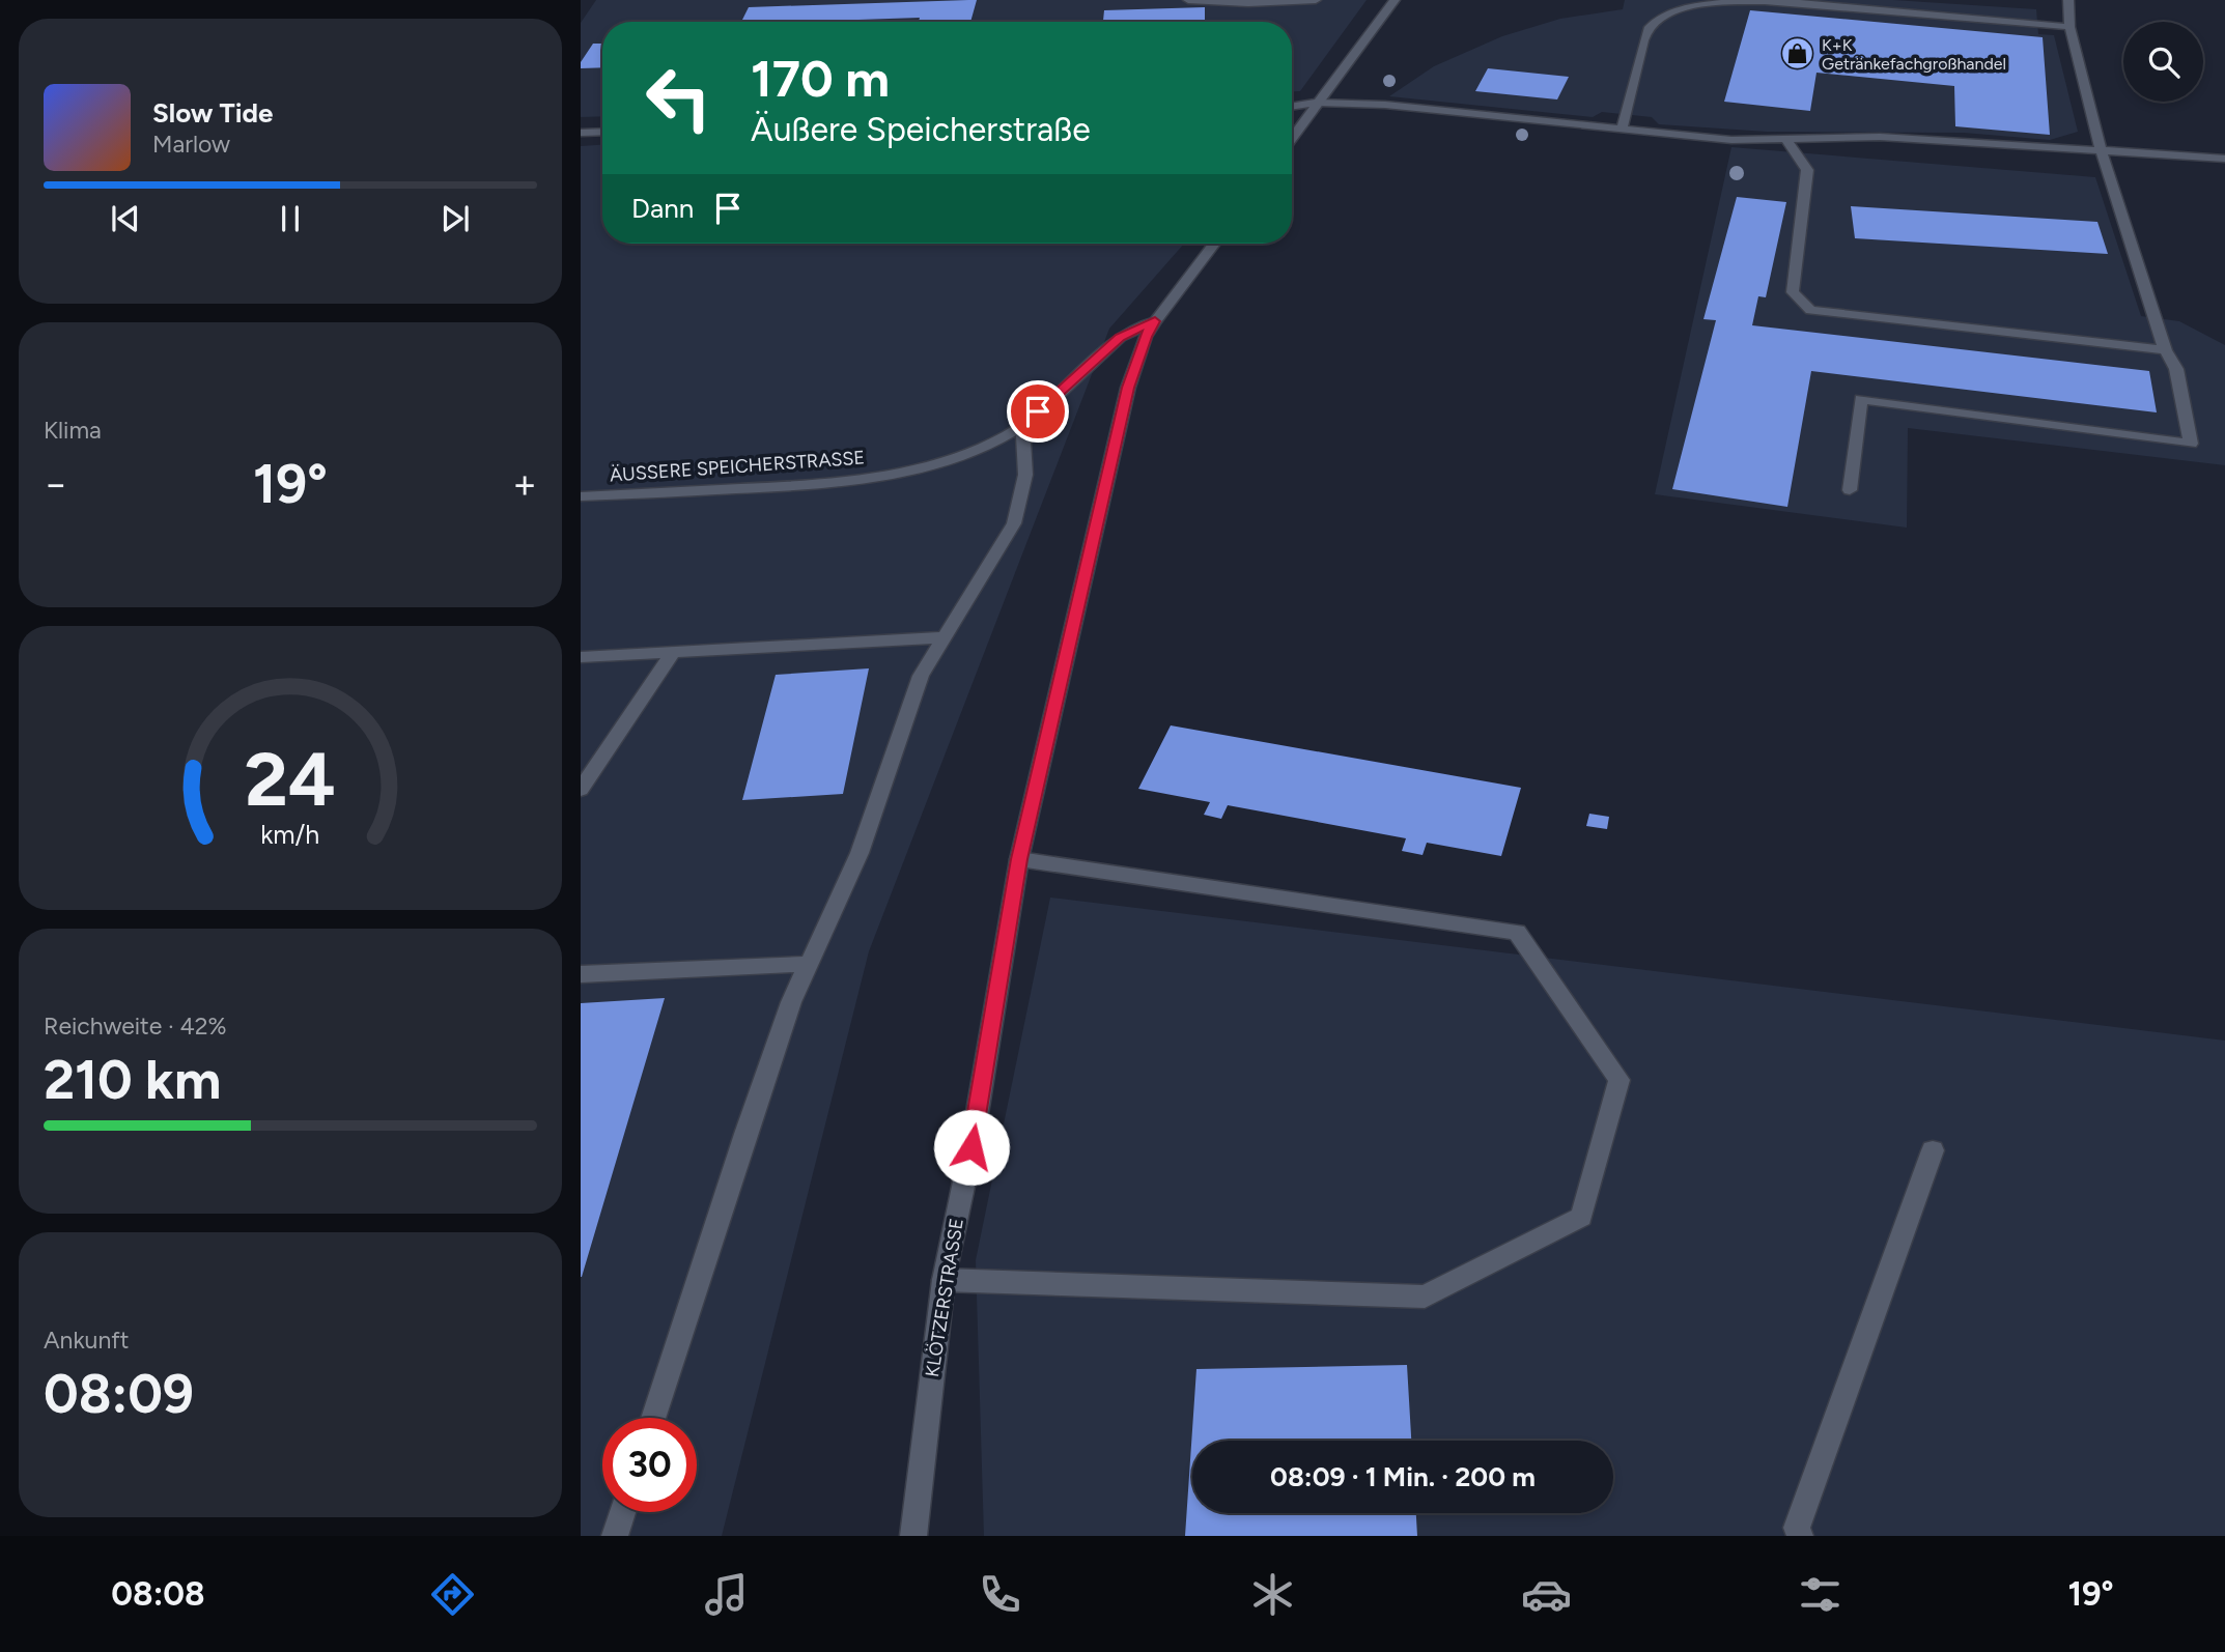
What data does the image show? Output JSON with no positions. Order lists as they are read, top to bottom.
{
  "streets": {
    "street": ["ÄUSSERE SPEICHERSTRASSE", "KLÖTZERSTRASSE"]
  },
  "crossings": [
    ["ÄUSSERE SPEICHERSTRASSE", "KLÖTZERSTRASSE"]
  ],
  "places": {
    "shop": ["K+K Getränkefachgroßhandel"]
  },
  "page": {
    "turn": ["170 m", "Äußere Speicherstraße"],
    "song": ["Slow Tide", "Marlow"],
    "then": "Dann",
    "tile": [
      "Klima",
      ["Reichweite · 42%", "210 km"],
      ["Ankunft", "08:09"]
    ],
    "heat": ["−", "19°", "+"],
    "limit": "30",
    "trip": "08:09 · 1 Min. · 200 m",
    "tabs": ["08:08", "19°"],
    "gauge": ["24", "km/h"]
  }
}
